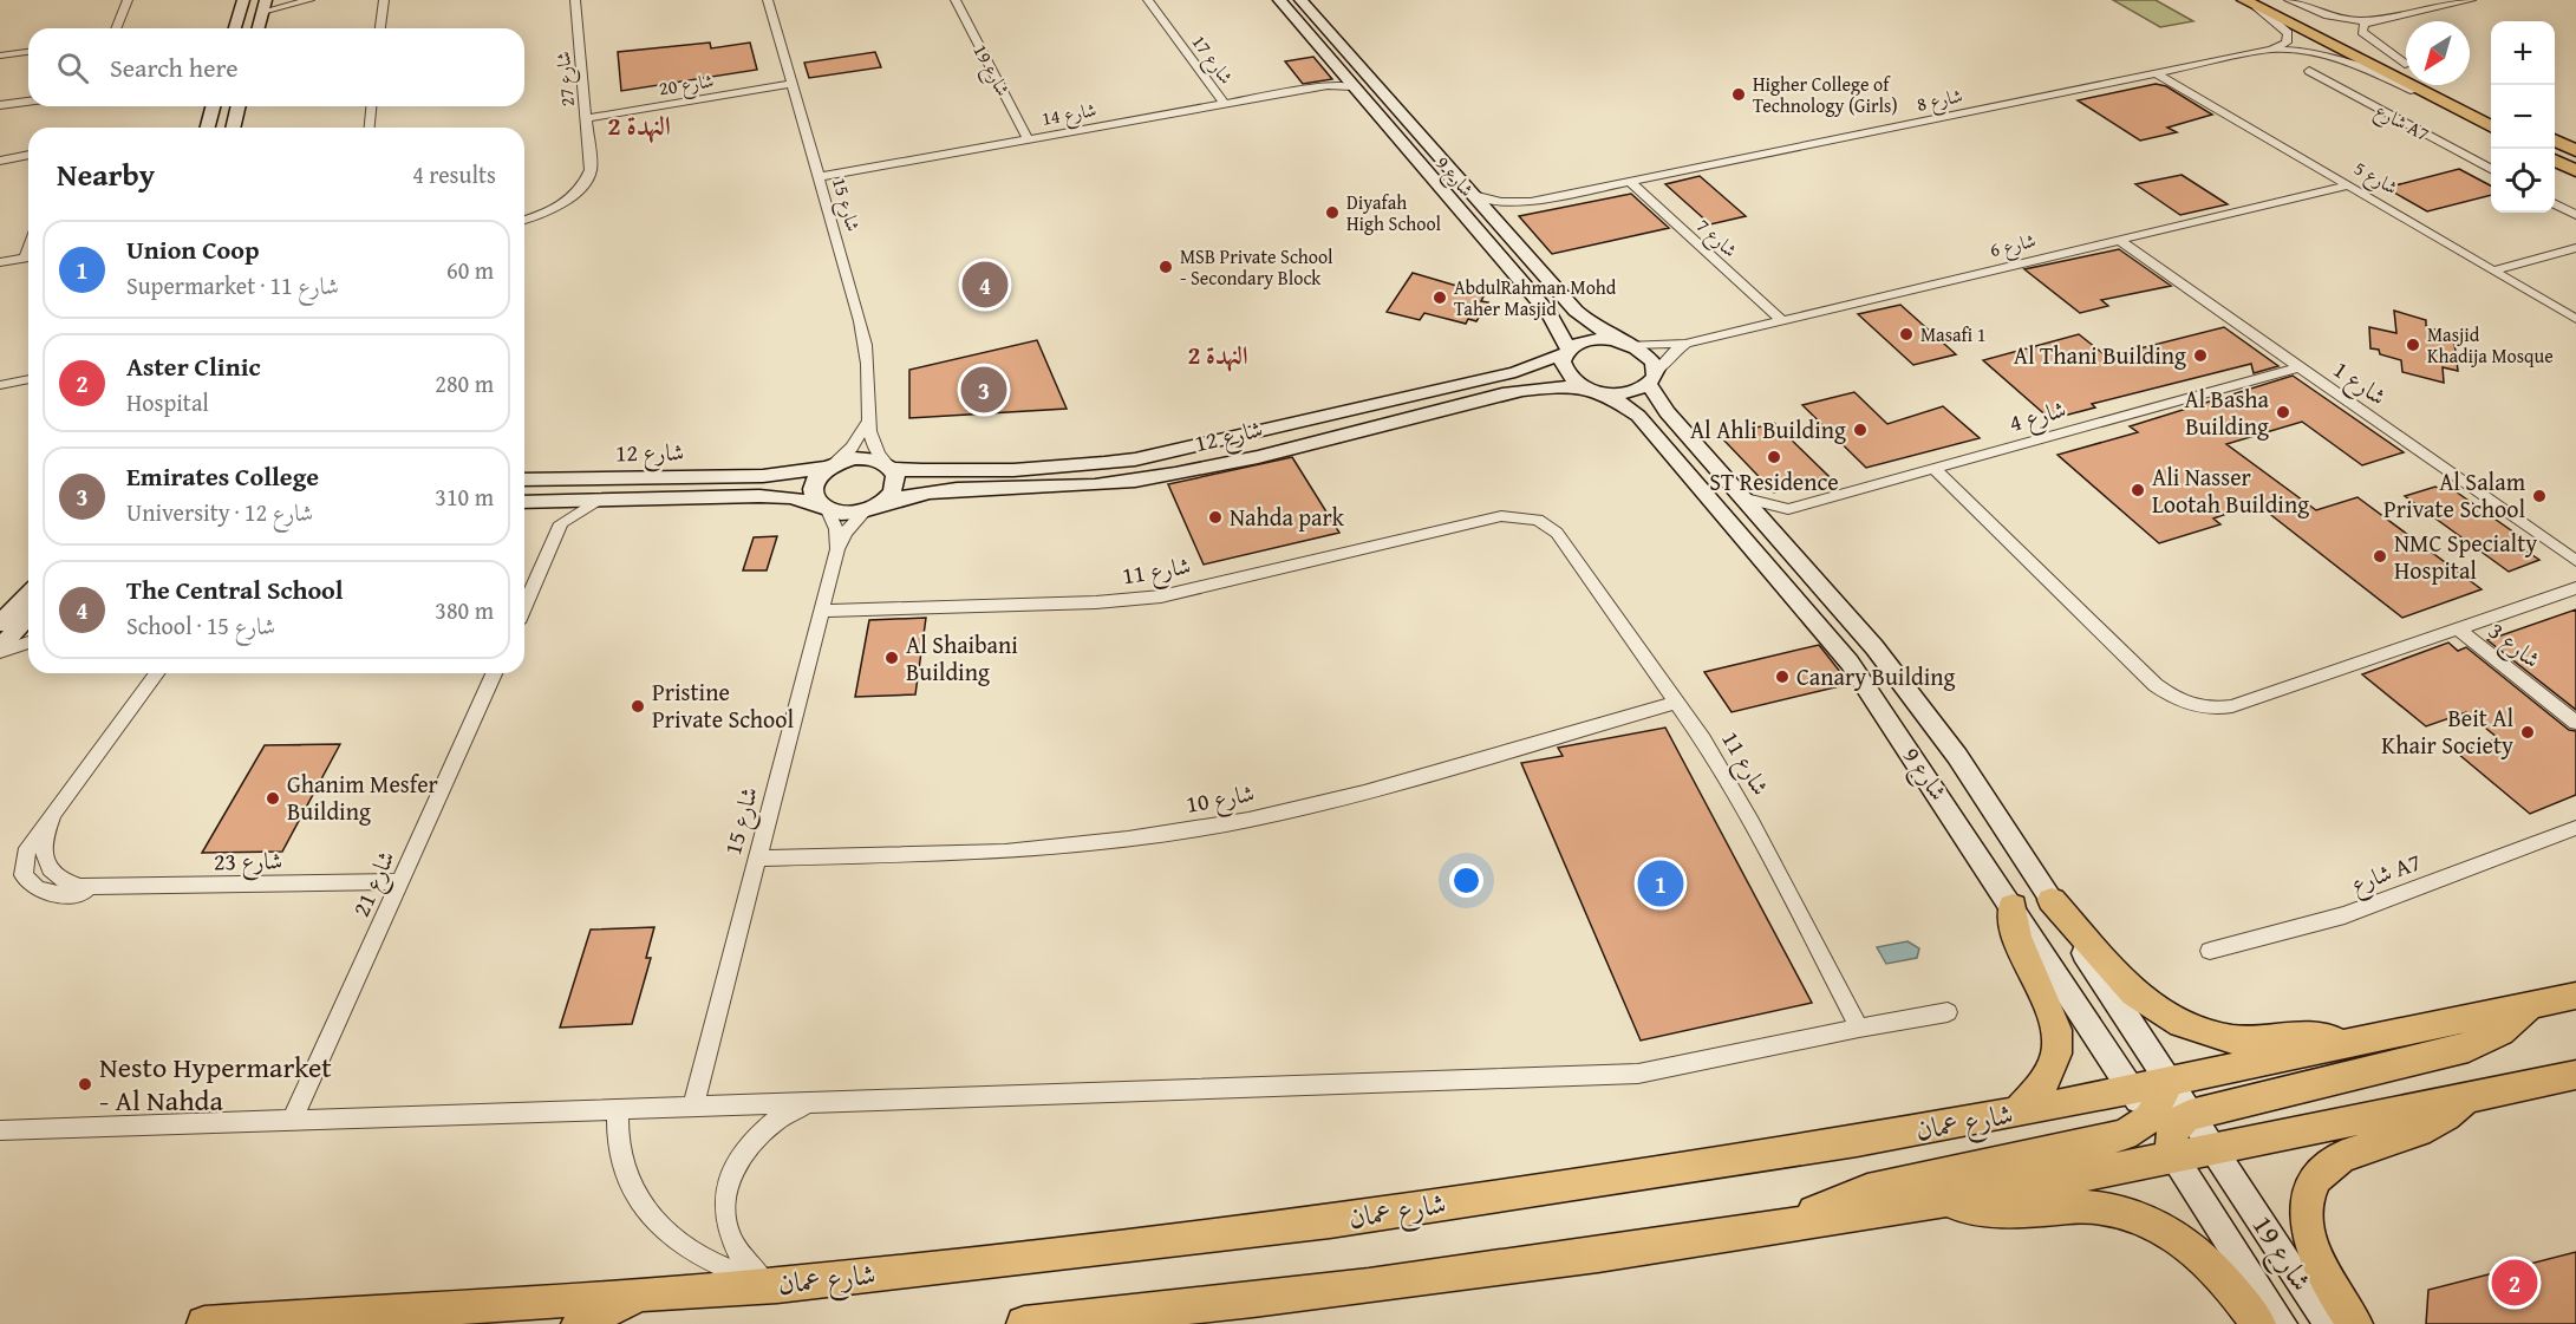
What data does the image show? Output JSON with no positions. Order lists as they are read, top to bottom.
{
  "streets": {
    "main road": ["شارع عمان"],
    "street": [
      "شارع 17",
      "شارع 19",
      "شارع 27",
      "شارع 20",
      "شارع 8",
      "شارع 14",
      "شارع A7",
      "شارع 9",
      "شارع 5",
      "شارع 15",
      "شارع 7",
      "شارع 6",
      "شارع 1",
      "شارع 4",
      "شارع 12",
      "شارع 11",
      "شارع 3",
      "شارع 10",
      "شارع 23",
      "شارع 21"
    ]
  },
  "crossings": [
    ["شارع 17", "شارع 14"],
    ["شارع 19", "شارع 14"],
    ["شارع 19", "شارع 9"],
    ["شارع 27", "شارع 20"],
    ["شارع 20", "شارع 15"],
    ["شارع 8", "شارع 9"],
    ["شارع 8", "شارع 5"],
    ["شارع 8", "شارع 7"],
    ["شارع 14", "شارع 9"],
    ["شارع 14", "شارع 15"],
    ["شارع 9", "شارع 6"],
    ["شارع 9", "شارع 4"],
    ["شارع 9", "شارع 12"],
    ["شارع 9", "شارع عمان"],
    ["شارع 5", "شارع 6"],
    ["شارع 15", "شارع 12"],
    ["شارع 15", "شارع 11"],
    ["شارع 15", "شارع 10"],
    ["شارع 7", "شارع 6"],
    ["شارع 6", "شارع 1"],
    ["شارع 6", "شارع 12"],
    ["شارع 1", "شارع 4"],
    ["شارع 11", "شارع 10"],
    ["شارع 23", "شارع 21"]
  ],
  "districts": ["النهدة 2", "النهدة 2"],
  "places": [
    "Higher College of Technology (Girls)",
    "Diyafah High School",
    "MSB Private School - Secondary Block",
    "AbdulRahman Mohd Taher Masjid",
    "Masafi 1",
    "Masjid Khadija Mosque",
    "Al Thani Building",
    "Al Basha Building",
    "Al Ahli Building",
    "ST Residence",
    "Ali Nasser Lootah Building",
    "Al Salam Private School",
    "Nahda park",
    "NMC Specialty Hospital",
    "Al Shaibani Building",
    "Canary Building",
    "Pristine Private School",
    "Beit Al Khair Society",
    "Ghanim Mesfer Building",
    "Nesto Hypermarket - Al Nahda"
  ],
  "north": "bottom left",
  "page": {
    "map_buttons": ["+", "−"],
    "search": "Search here",
    "heading": ["Nearby", "4 results"],
    "list": [
      {
        "mark": "1",
        "name": "Union Coop",
        "note": "Supermarket · شارع 11",
        "value": "60 m"
      },
      {
        "mark": "2",
        "name": "Aster Clinic",
        "note": "Hospital",
        "value": "280 m"
      },
      {
        "mark": "3",
        "name": "Emirates College",
        "note": "University · شارع 12",
        "value": "310 m"
      },
      {
        "mark": "4",
        "name": "The Central School",
        "note": "School · شارع 15",
        "value": "380 m"
      }
    ],
    "pins": [
      "4",
      "3",
      "1",
      "2"
    ]
  }
}
